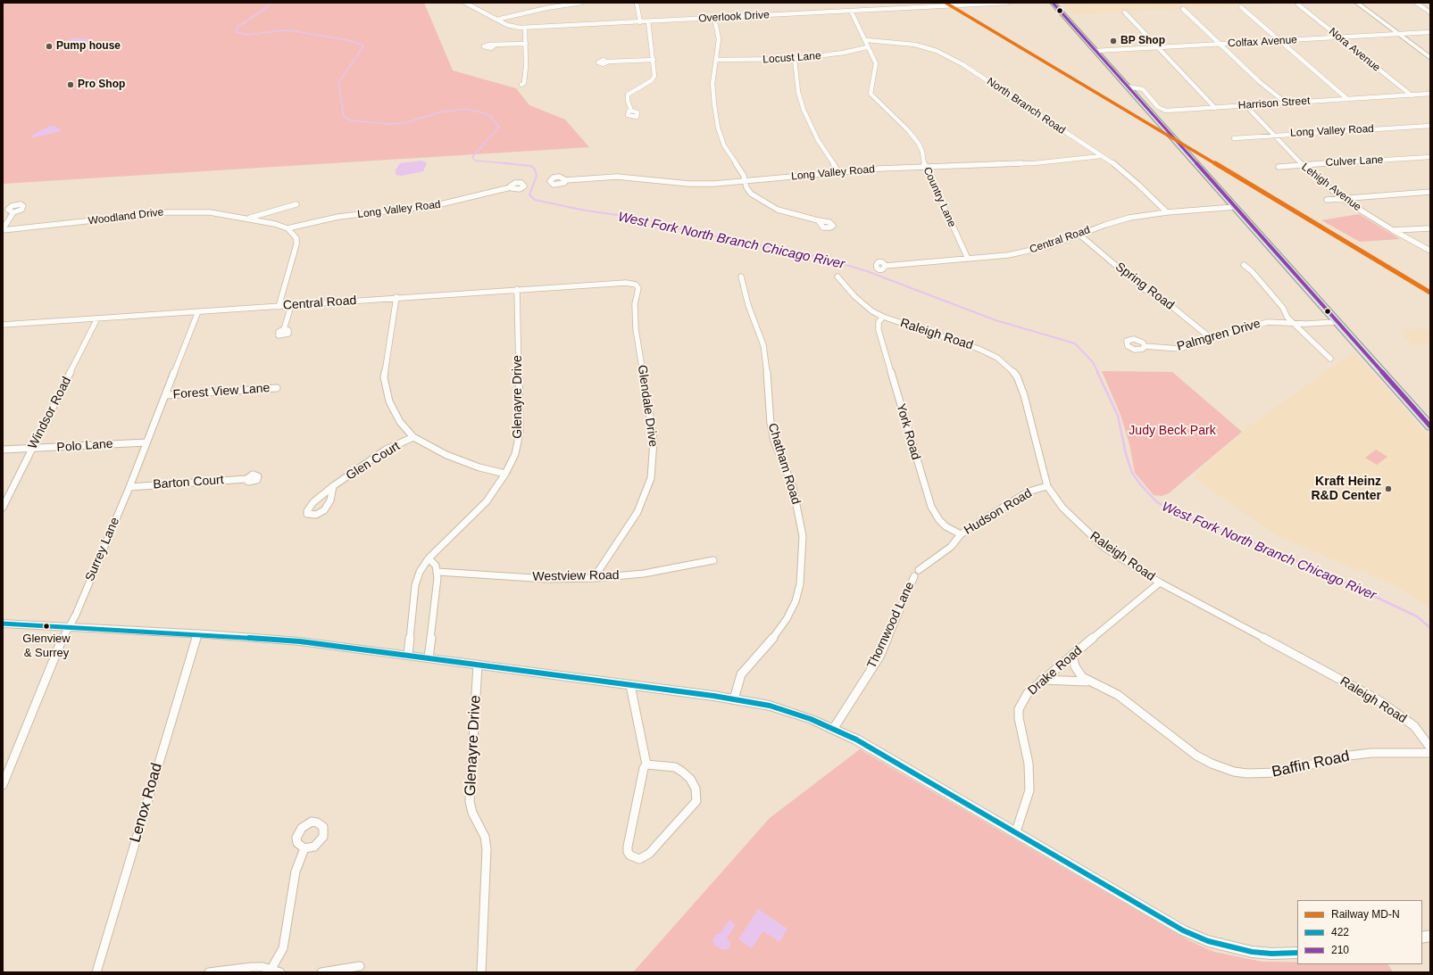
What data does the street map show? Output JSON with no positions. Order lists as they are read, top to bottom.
{
  "streets": {
    "street": [
      "Overlook Drive",
      "Colfax Avenue",
      "Nora Avenue",
      "Locust Lane",
      "Harrison Street",
      "North Branch Road",
      "Long Valley Road",
      "Culver Lane",
      "Lehigh Avenue",
      "Country Lane",
      "Woodland Drive",
      "Central Road",
      "Spring Road",
      "Raleigh Road",
      "Palmgren Drive",
      "Forest View Lane",
      "Glenayre Drive",
      "Glendale Drive",
      "Windsor Road",
      "York Road",
      "Polo Lane",
      "Glen Court",
      "Chatham Road",
      "Barton Court",
      "Hudson Road",
      "Surrey Lane",
      "Westview Road",
      "Thornwood Lane",
      "Drake Road",
      "Baffin Road",
      "Lenox Road"
    ]
  },
  "crossings": [
    ["Overlook Drive", "Country Lane"],
    ["Colfax Avenue", "Nora Avenue"],
    ["Nora Avenue", "Harrison Street"],
    ["Locust Lane", "Country Lane"],
    ["Harrison Street", "Lehigh Avenue"],
    ["North Branch Road", "Long Valley Road"],
    ["North Branch Road", "Country Lane"],
    ["North Branch Road", "Central Road"],
    ["Long Valley Road", "Lehigh Avenue"],
    ["Long Valley Road", "Country Lane"],
    ["Long Valley Road", "Woodland Drive"],
    ["Culver Lane", "Lehigh Avenue"],
    ["Country Lane", "Central Road"],
    ["Central Road", "Spring Road"],
    ["Central Road", "Glenayre Drive"],
    ["Central Road", "Glendale Drive"],
    ["Central Road", "Windsor Road"],
    ["Central Road", "Surrey Lane"],
    ["Spring Road", "Palmgren Drive"],
    ["Raleigh Road", "York Road"],
    ["Raleigh Road", "Hudson Road"],
    ["Raleigh Road", "Drake Road"],
    ["Forest View Lane", "Surrey Lane"],
    ["Glendale Drive", "Westview Road"],
    ["Windsor Road", "Polo Lane"],
    ["York Road", "Hudson Road"],
    ["Polo Lane", "Surrey Lane"],
    ["Barton Court", "Surrey Lane"],
    ["Drake Road", "Baffin Road"]
  ],
  "water": ["West Fork North Branch Chicago River"],
  "parks": ["Judy Beck Park"],
  "places": [
    "BP Shop",
    "Pump house",
    "Pro Shop",
    "Kraft Heinz R&D Center",
    "Glenview & Surrey"
  ],
  "lines": ["rail line MD-N", "transit line 210", "transit line 422"],
  "legend": ["Railway MD-N", "422", "210"]
}
